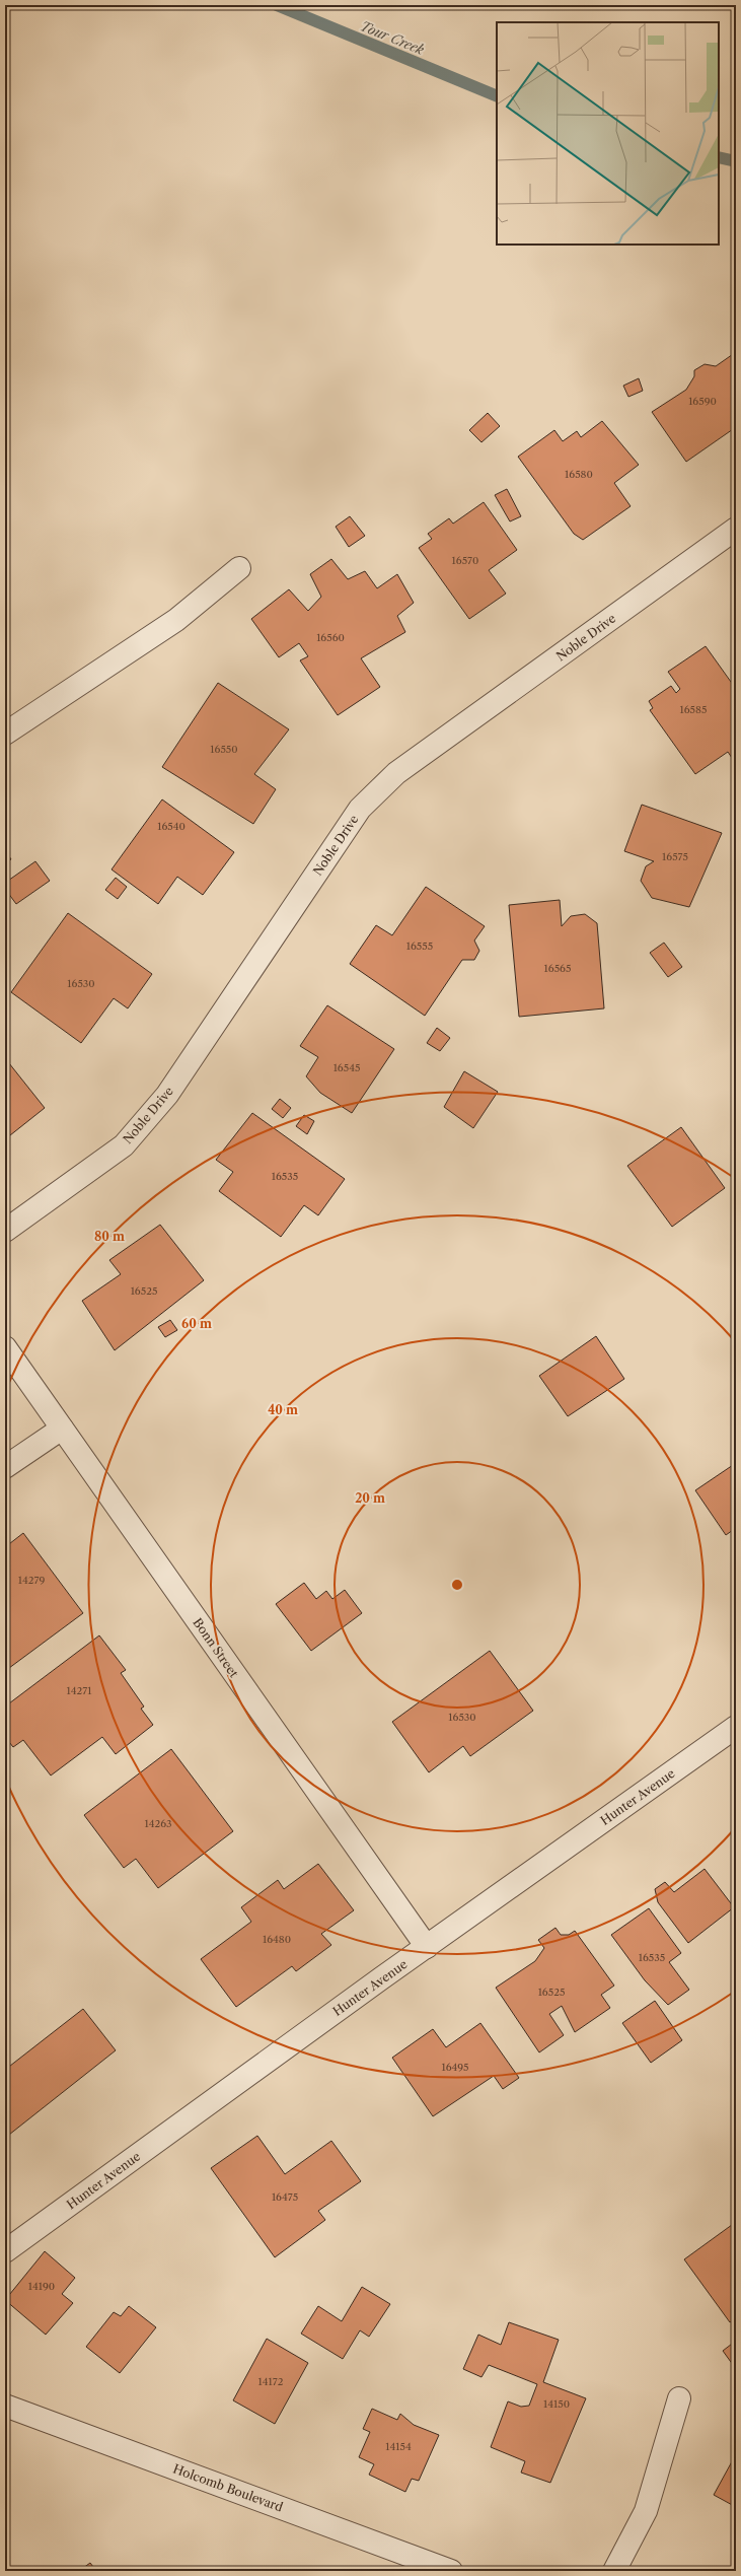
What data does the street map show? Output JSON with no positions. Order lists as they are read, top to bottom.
{
  "streets": {
    "street": [
      "Noble Drive",
      "Bonn Street",
      "Hunter Avenue",
      "Holcomb Boulevard"
    ]
  },
  "crossings": [
    ["Bonn Street", "Hunter Avenue"]
  ],
  "water": ["Tour Creek"],
  "house_numbers": [
    "16590",
    "16580",
    "16570",
    "16560",
    "16585",
    "16550",
    "16540",
    "16575",
    "16555",
    "16565",
    "16530",
    "16545",
    "16535",
    "16525",
    "14279",
    "14271",
    "16530",
    "14263",
    "16480",
    "16535",
    "16525",
    "16495",
    "16475",
    "14190",
    "14172",
    "14150",
    "14154"
  ],
  "rings": [
    "80 m",
    "60 m",
    "40 m",
    "20 m"
  ]
}
